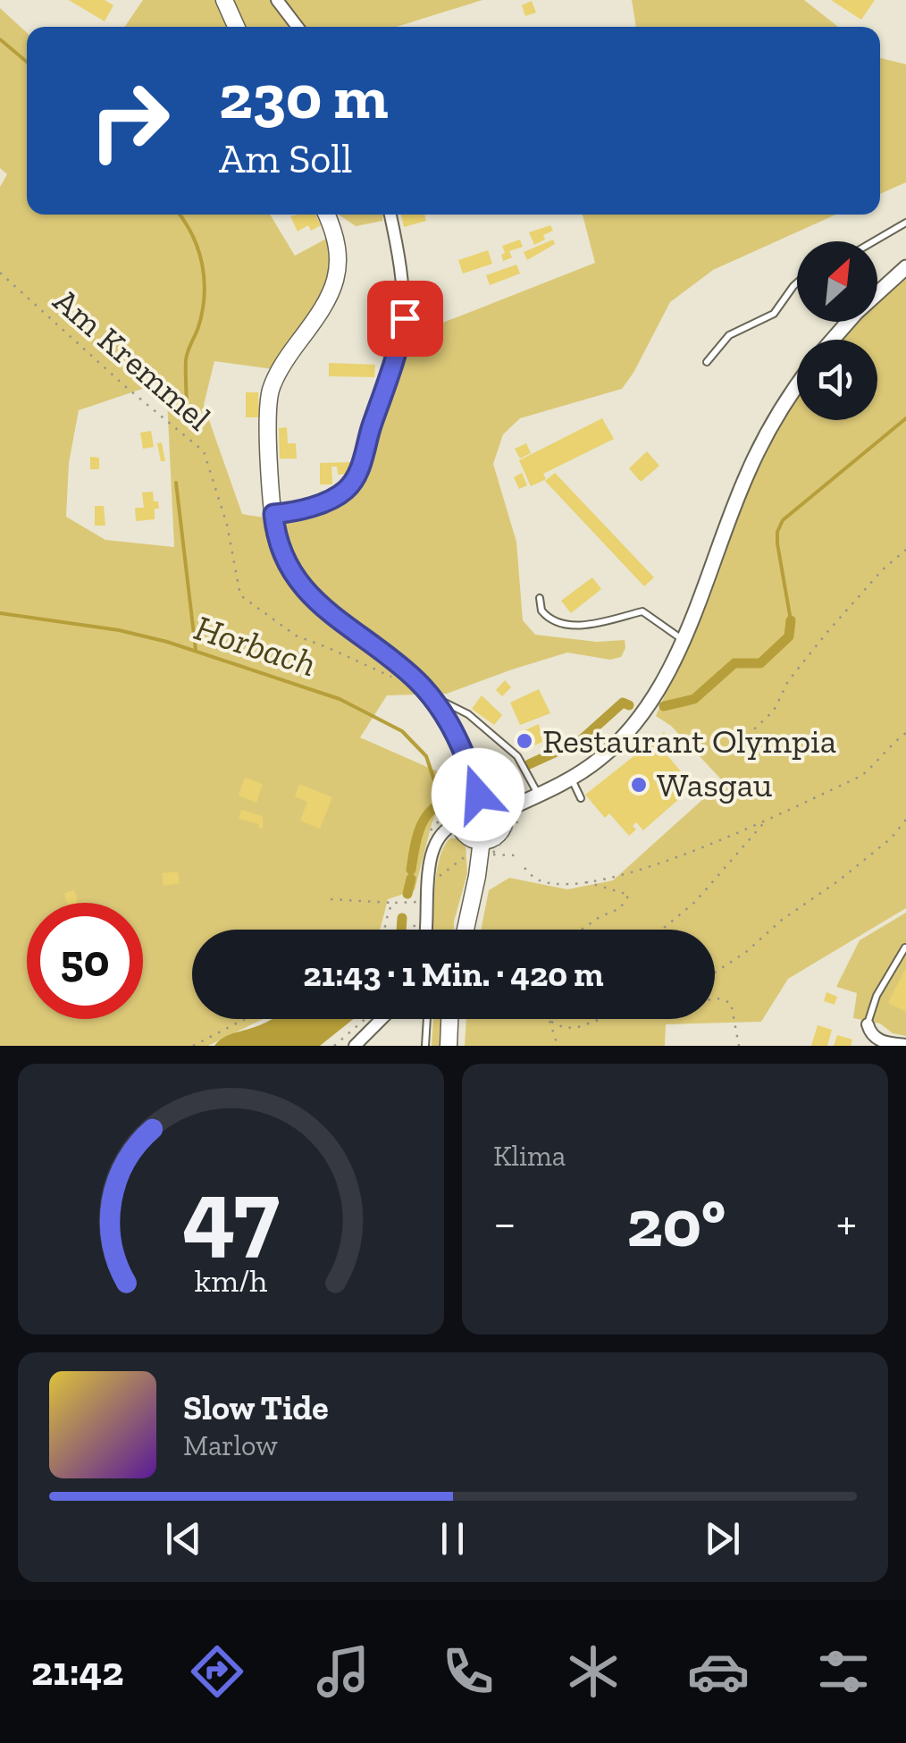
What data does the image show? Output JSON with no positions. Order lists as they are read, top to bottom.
{
  "streets": {
    "path": ["Am Kremmel"]
  },
  "water": ["Horbach"],
  "places": ["Restaurant Olympia", "Wasgau"],
  "north": "top right",
  "page": {
    "turn": ["230 m", "Am Soll"],
    "limit": "50",
    "trip": "21:43 · 1 Min. · 420 m",
    "tile": "Klima",
    "heat": ["−", "20°", "+"],
    "song": ["Slow Tide", "Marlow"],
    "tabs": "21:42",
    "gauge": ["47", "km/h"]
  }
}
